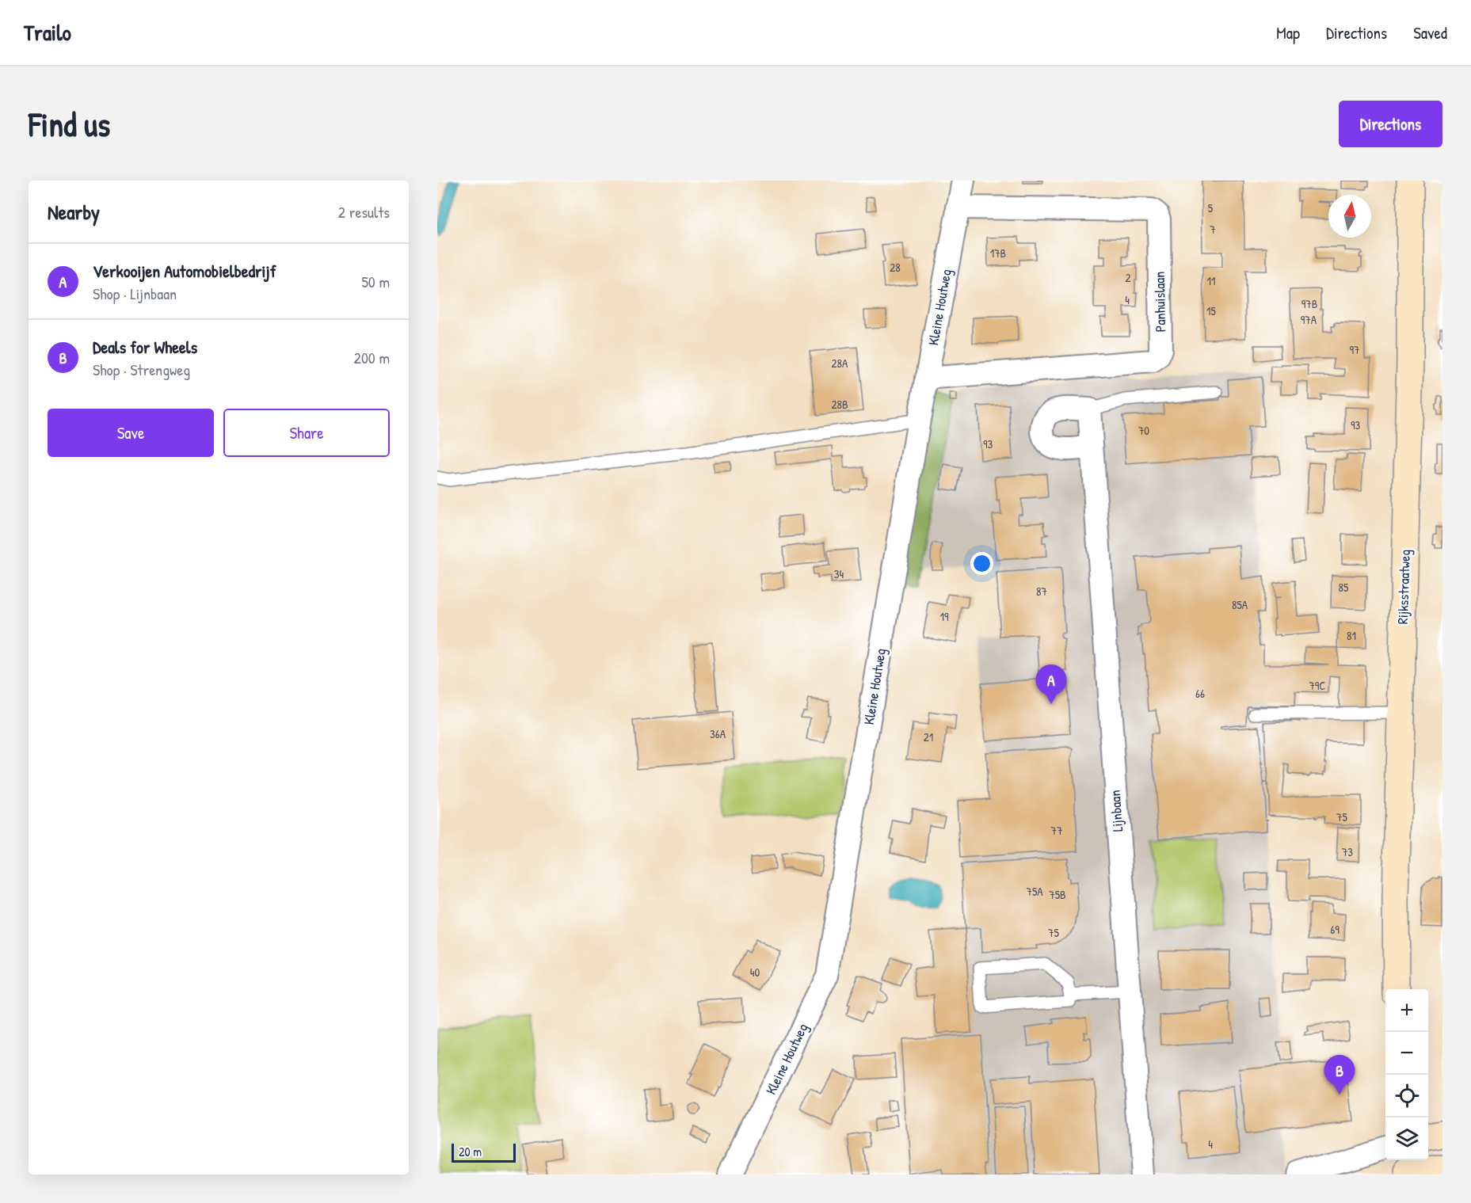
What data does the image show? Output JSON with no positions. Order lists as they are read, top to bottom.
{
  "streets": {
    "main road": ["Rijksstraatweg"],
    "street": ["Panhuislaan", "Kleine Houtweg", "Lijnbaan"]
  },
  "crossings": [
    ["Panhuislaan", "Kleine Houtweg"]
  ],
  "house_numbers": [
    "5",
    "7",
    "17B",
    "28",
    "2",
    "11",
    "4",
    "97B",
    "15",
    "97A",
    "97",
    "28A",
    "28B",
    "93",
    "70",
    "93",
    "34",
    "85",
    "87",
    "85A",
    "19",
    "81",
    "79C",
    "66",
    "36A",
    "21",
    "75",
    "77",
    "73",
    "75A",
    "75B",
    "69",
    "75",
    "40",
    "4"
  ],
  "scale_bar": "20 m",
  "north": "top",
  "page": {
    "header": "Trailo",
    "nav": ["Map", "Directions", "Saved"],
    "buttons": [
      "Directions",
      ["Save", "Share"]
    ],
    "title": "Find us",
    "heading": ["Nearby", "2 results"],
    "list": [
      {
        "mark": "A",
        "name": "Verkooijen Automobielbedrijf",
        "note": "Shop · Lijnbaan",
        "value": "50 m"
      },
      {
        "mark": "B",
        "name": "Deals for Wheels",
        "note": "Shop · Strengweg",
        "value": "200 m"
      }
    ],
    "pins": ["A", "B"],
    "map_buttons": ["+", "−"],
    "scale": "20 m"
  }
}
